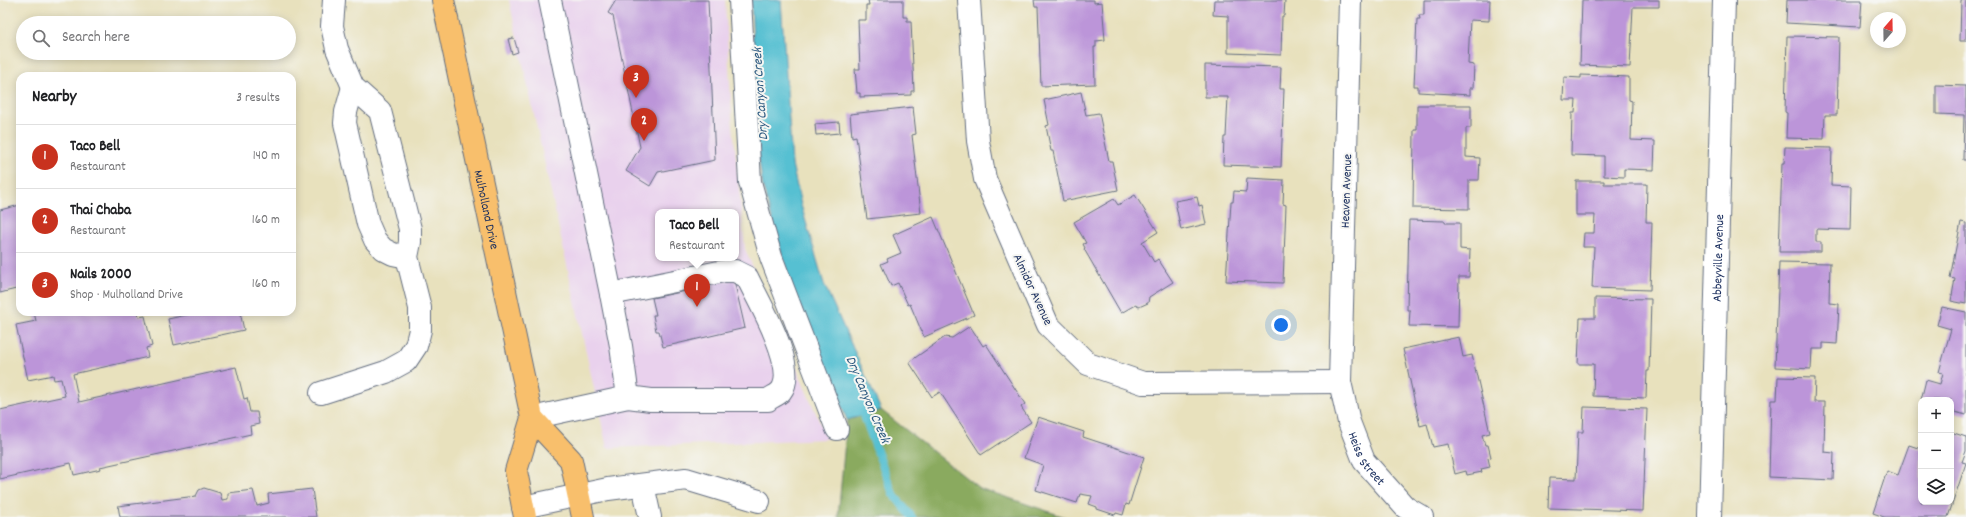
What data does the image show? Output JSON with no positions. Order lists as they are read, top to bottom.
{
  "streets": {
    "main road": ["Mulholland Drive"],
    "street": [
      "Heaven Avenue",
      "Abbeyville Avenue",
      "Almidor Avenue",
      "Heiss Street"
    ]
  },
  "crossings": [
    ["Heaven Avenue", "Almidor Avenue"],
    ["Heaven Avenue", "Heiss Street"],
    ["Almidor Avenue", "Heiss Street"]
  ],
  "water": ["Dry Canyon Creek"],
  "north": "top",
  "page": {
    "search": "Search here",
    "pins": ["3", "2", "1"],
    "heading": ["Nearby", "3 results"],
    "list": [
      {
        "mark": "1",
        "name": "Taco Bell",
        "note": "Restaurant",
        "value": "140 m"
      },
      {
        "mark": "2",
        "name": "Thai Chaba",
        "note": "Restaurant",
        "value": "160 m"
      },
      {
        "mark": "3",
        "name": "Nails 2000",
        "note": "Shop · Mulholland Drive",
        "value": "160 m"
      }
    ],
    "popup": ["Taco Bell", "Restaurant"],
    "map_buttons": ["+", "−"]
  }
}
